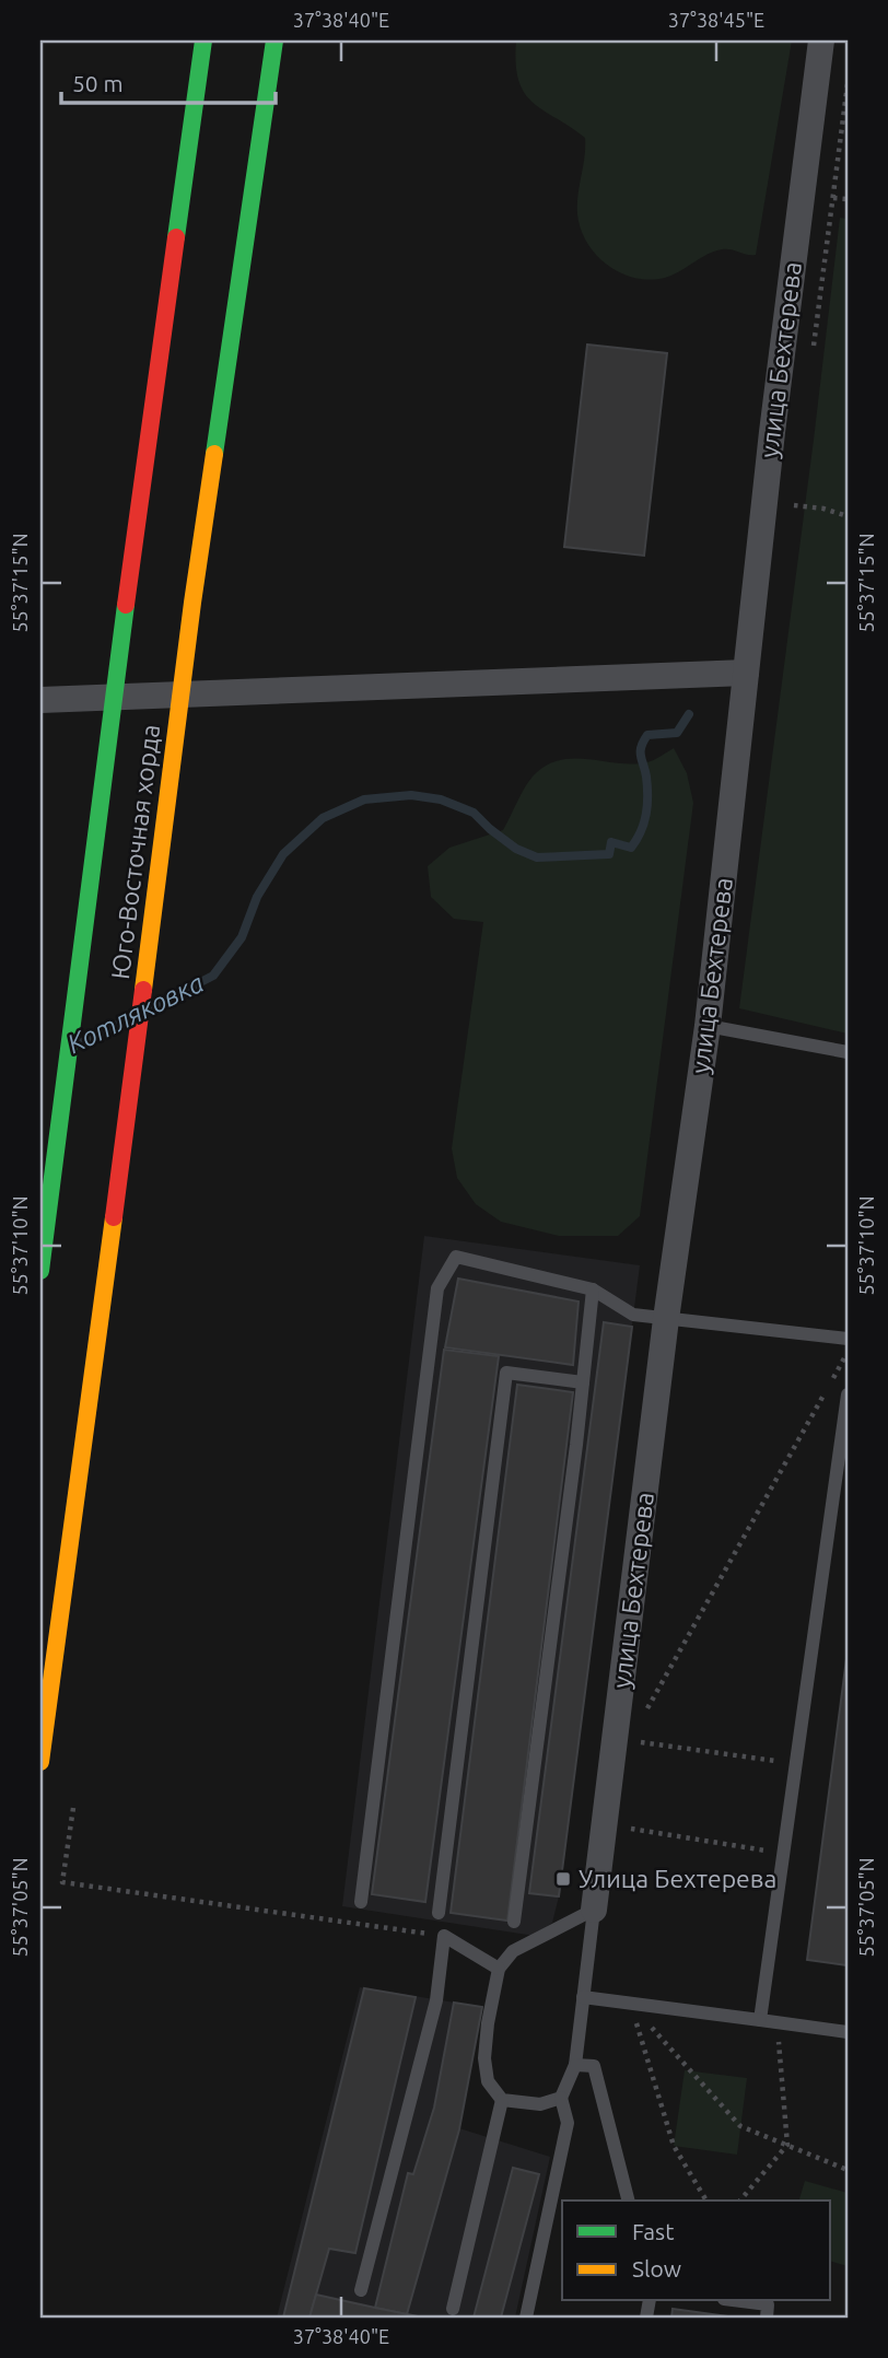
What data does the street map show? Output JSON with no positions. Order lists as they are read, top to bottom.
{
  "streets": {
    "main road": ["Юго-Восточная хорда"],
    "street": ["улица Бехтерева"]
  },
  "water": ["Котляковка"],
  "places": {
    "transit": ["Улица Бехтерева"]
  },
  "legend": ["Fast", "Slow"],
  "scale_bar": "50 m",
  "coordinates": [
    "37°38'40\"E",
    "37°38'45\"E",
    "55°37'15\"N",
    "55°37'10\"N",
    "55°37'05\"N"
  ]
}
